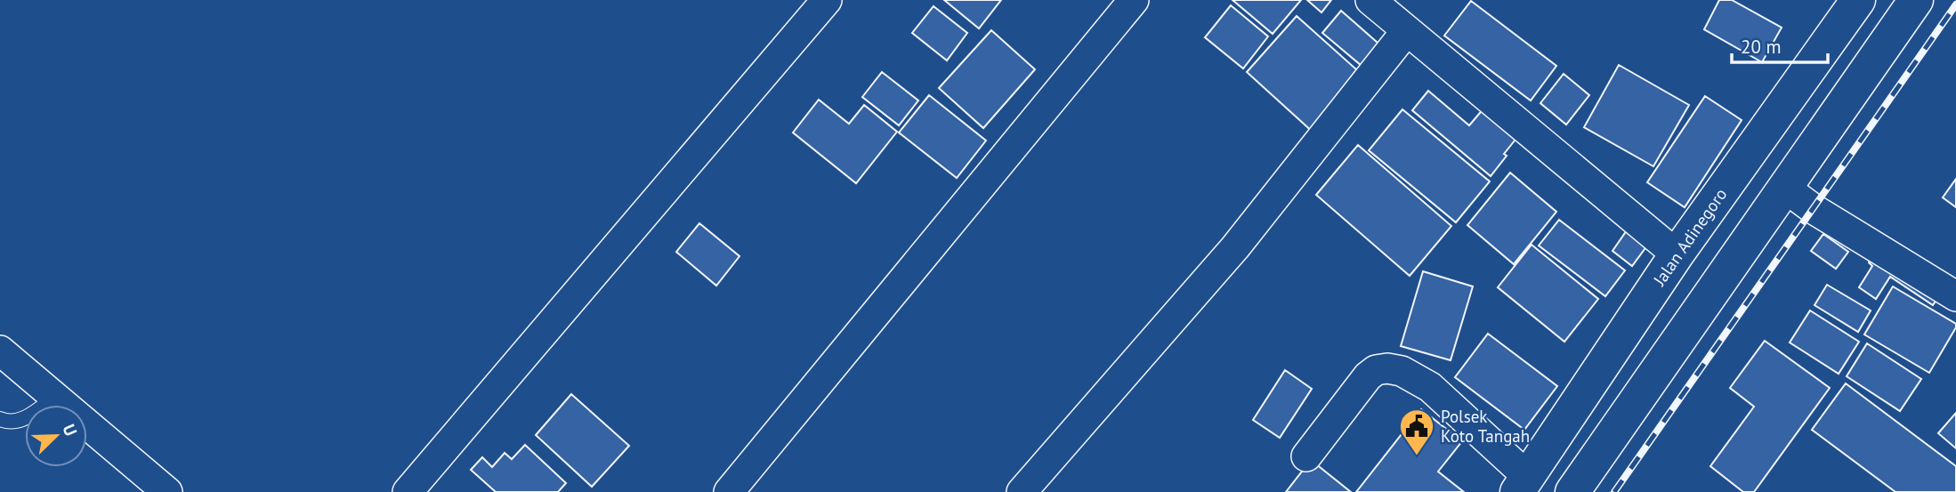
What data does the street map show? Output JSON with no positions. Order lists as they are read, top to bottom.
{
  "streets": {
    "highway": ["Jalan Adinegoro"]
  },
  "places": {
    "public building": ["Polsek Koto Tangah"]
  },
  "scale_bar": "20 m",
  "north": "top right"
}
